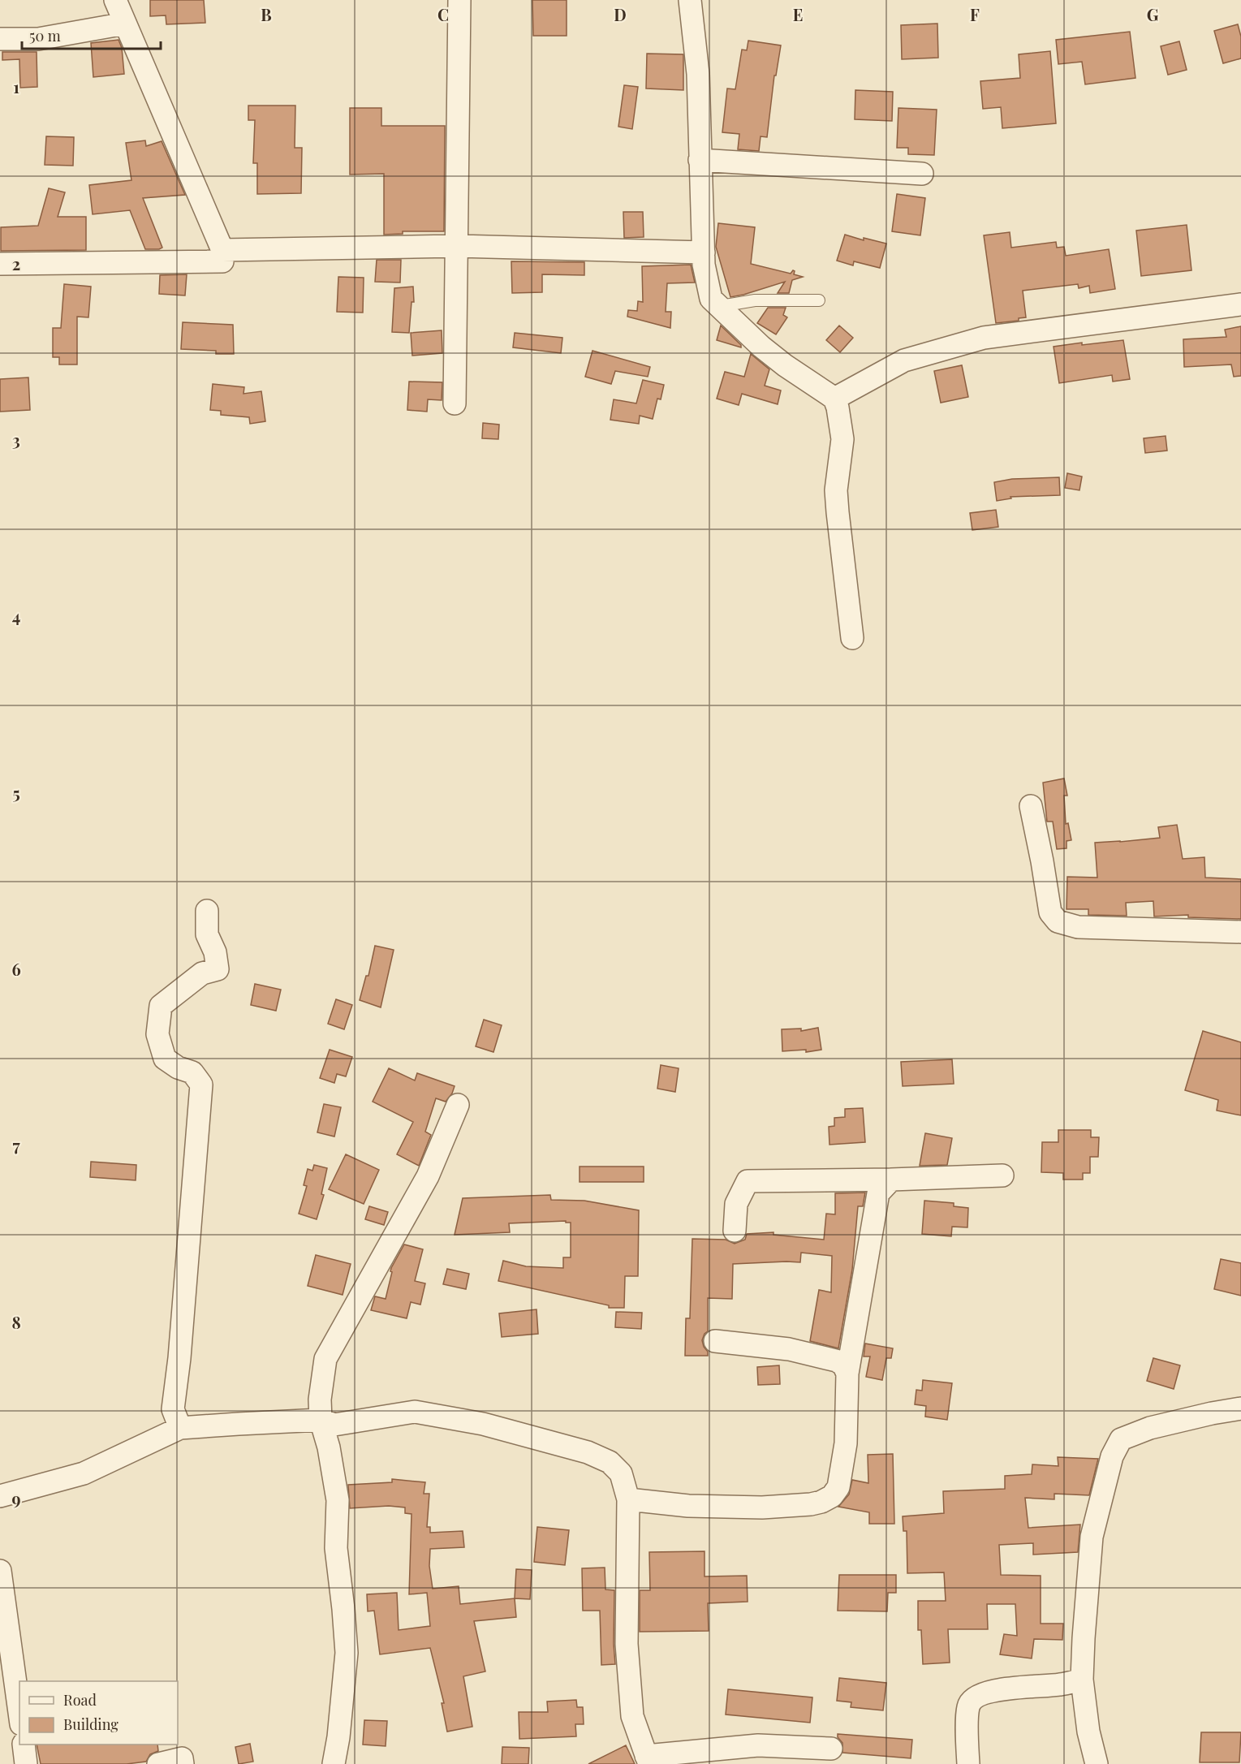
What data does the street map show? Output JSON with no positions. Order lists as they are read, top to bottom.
{
  "legend": ["Road", "Building"],
  "scale_bar": "50 m",
  "grid": {
    "columns": [
      "B",
      "C",
      "D",
      "E",
      "F",
      "G"
    ],
    "rows": [
      "1",
      "2",
      "3",
      "4",
      "5",
      "6",
      "7",
      "8",
      "9"
    ]
  }
}
